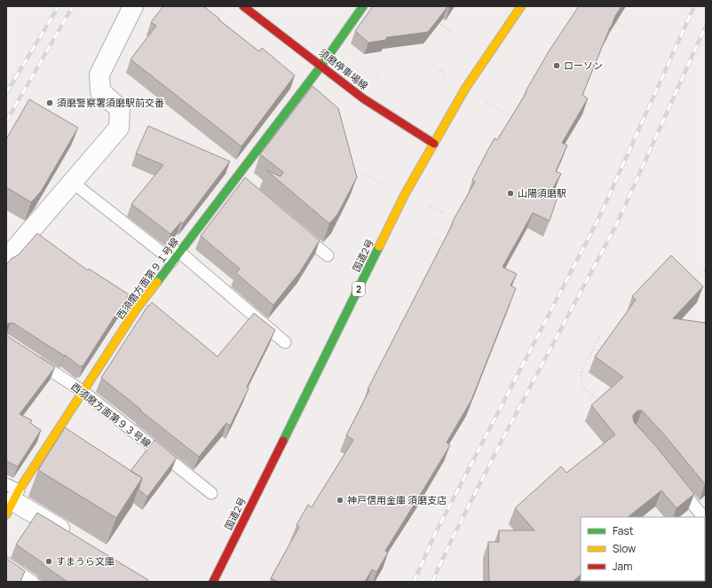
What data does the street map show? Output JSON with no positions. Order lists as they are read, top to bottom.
{
  "streets": {
    "main road": [
      "須磨停車場線",
      "国道2号",
      "西須磨方面第９１号線",
      "2"
    ],
    "lane": ["西須磨方面第９３号線"]
  },
  "crossings": [
    ["須磨停車場線", "国道2号"],
    ["須磨停車場線", "西須磨方面第９１号線"],
    ["西須磨方面第９１号線", "西須磨方面第９３号線"]
  ],
  "places": [
    "ローソン",
    "須磨警察署須磨駅前交番",
    "山陽須磨駅",
    "神戸信用金庫 須磨支店",
    "すまうら文庫"
  ],
  "legend": ["Fast", "Slow", "Jam"]
}
